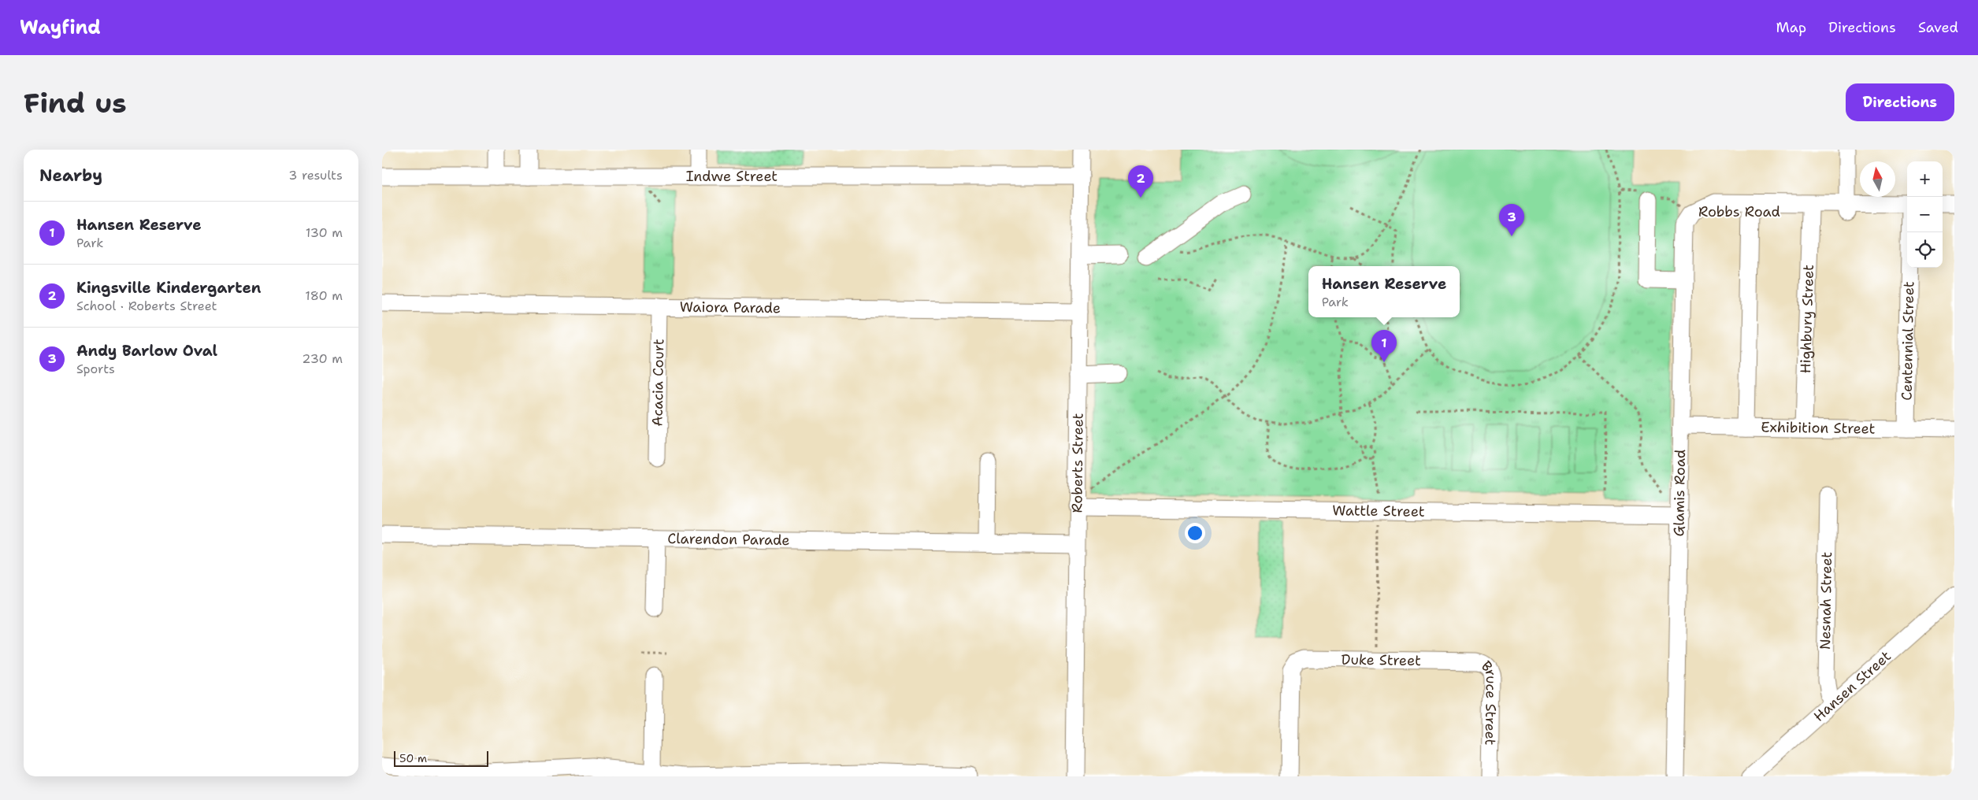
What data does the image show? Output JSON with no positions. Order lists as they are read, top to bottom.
{
  "streets": {
    "street": [
      "Indwe Street",
      "Robbs Road",
      "Waiora Parade",
      "Highbury Street",
      "Centennial Street",
      "Acacia Court",
      "Exhibition Street",
      "Roberts Street",
      "Glamis Road",
      "Wattle Street",
      "Clarendon Parade",
      "Nesnah Street",
      "Duke Street",
      "Hansen Street",
      "Bruce Street"
    ]
  },
  "crossings": [
    ["Indwe Street", "Roberts Street"],
    ["Robbs Road", "Highbury Street"],
    ["Robbs Road", "Glamis Road"],
    ["Waiora Parade", "Acacia Court"],
    ["Waiora Parade", "Roberts Street"],
    ["Highbury Street", "Exhibition Street"],
    ["Centennial Street", "Exhibition Street"],
    ["Exhibition Street", "Glamis Road"],
    ["Roberts Street", "Wattle Street"],
    ["Roberts Street", "Clarendon Parade"],
    ["Glamis Road", "Wattle Street"],
    ["Nesnah Street", "Hansen Street"],
    ["Duke Street", "Bruce Street"]
  ],
  "scale_bar": "50 m",
  "north": "top",
  "page": {
    "header": "Wayfind",
    "nav": ["Map", "Directions", "Saved"],
    "buttons": "Directions",
    "title": "Find us",
    "heading": ["Nearby", "3 results"],
    "map_buttons": ["+", "−"],
    "pins": ["2", "3", "1"],
    "list": [
      {
        "mark": "1",
        "name": "Hansen Reserve",
        "note": "Park",
        "value": "130 m"
      },
      {
        "mark": "2",
        "name": "Kingsville Kindergarten",
        "note": "School · Roberts Street",
        "value": "180 m"
      },
      {
        "mark": "3",
        "name": "Andy Barlow Oval",
        "note": "Sports",
        "value": "230 m"
      }
    ],
    "popup": ["Hansen Reserve", "Park"],
    "scale": "50 m"
  }
}
